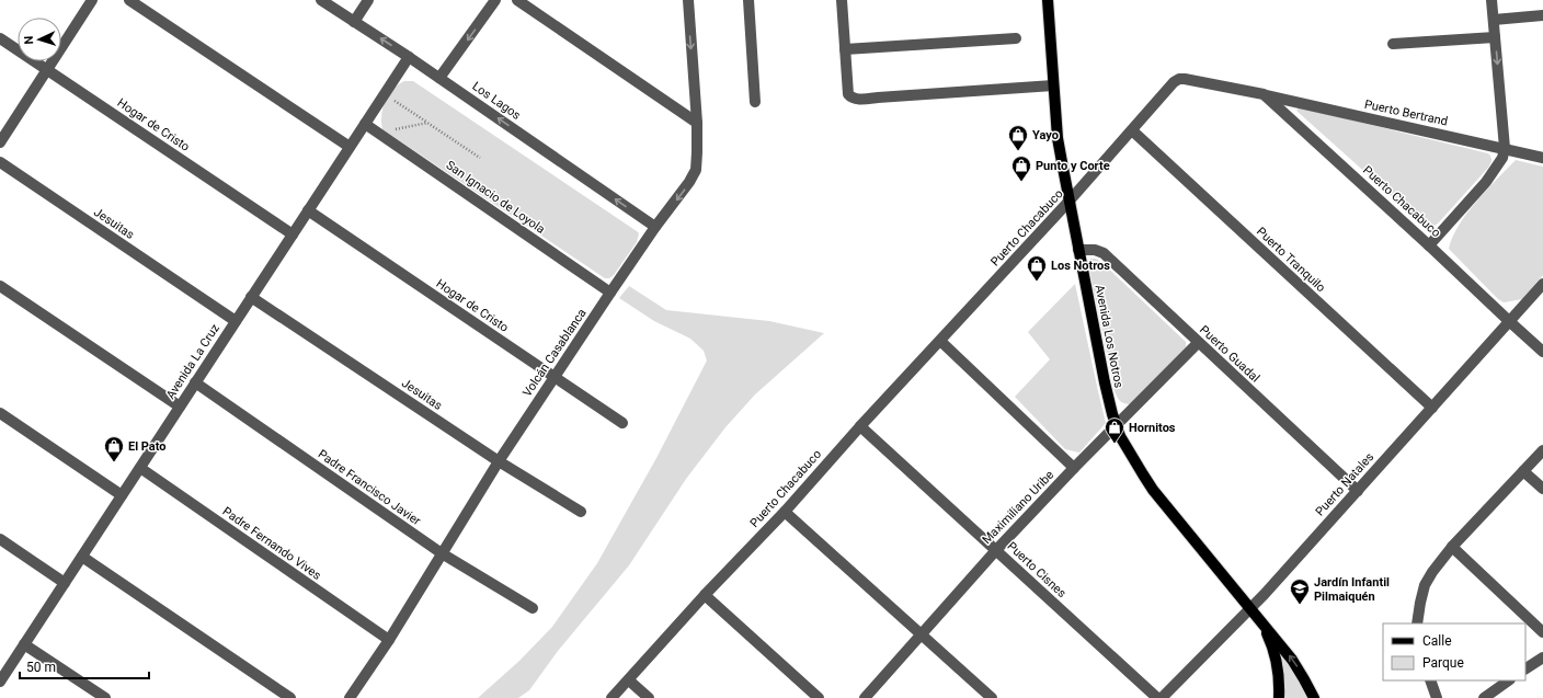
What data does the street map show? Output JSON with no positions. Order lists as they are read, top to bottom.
{
  "streets": {
    "main road": ["Avenida Los Notros"],
    "street": [
      "Los Lagos",
      "Puerto Bertrand",
      "Hogar de Cristo",
      "San Ignacio de Loyola",
      "Puerto Chacabuco",
      "Jesuitas",
      "Puerto Tranquilo",
      "Volcán Casablanca",
      "Puerto Guadal",
      "Avenida La Cruz",
      "Puerto Natales",
      "Padre Francisco Javier",
      "Maximiliano Uribe",
      "Padre Fernando Vives",
      "Puerto Cisnes"
    ]
  },
  "crossings": [
    ["Los Lagos", "Volcán Casablanca"],
    ["Los Lagos", "Avenida La Cruz"],
    ["Puerto Bertrand", "Puerto Chacabuco"],
    ["Hogar de Cristo", "Volcán Casablanca"],
    ["Hogar de Cristo", "Avenida La Cruz"],
    ["San Ignacio de Loyola", "Volcán Casablanca"],
    ["San Ignacio de Loyola", "Avenida La Cruz"],
    ["Puerto Chacabuco", "Puerto Tranquilo"],
    ["Puerto Chacabuco", "Avenida Los Notros"],
    ["Puerto Chacabuco", "Puerto Natales"],
    ["Puerto Chacabuco", "Puerto Cisnes"],
    ["Jesuitas", "Volcán Casablanca"],
    ["Jesuitas", "Avenida La Cruz"],
    ["Puerto Tranquilo", "Puerto Natales"],
    ["Avenida Los Notros", "Puerto Guadal"],
    ["Avenida Los Notros", "Puerto Natales"],
    ["Avenida Los Notros", "Maximiliano Uribe"],
    ["Volcán Casablanca", "Padre Francisco Javier"],
    ["Volcán Casablanca", "Padre Fernando Vives"],
    ["Puerto Guadal", "Puerto Natales"],
    ["Puerto Guadal", "Maximiliano Uribe"],
    ["Avenida La Cruz", "Padre Francisco Javier"],
    ["Avenida La Cruz", "Padre Fernando Vives"],
    ["Maximiliano Uribe", "Puerto Cisnes"]
  ],
  "one_way": ["Los Lagos"],
  "places": {
    "shop": [
      "Yayo",
      "Punto y Corte",
      "Los Notros",
      "Hornitos",
      "El Pato"
    ],
    "school or university": ["Jardín Infantil Pilmaiquén"]
  },
  "legend": ["Calle", "Parque"],
  "scale_bar": "50 m",
  "north": "left"
}
